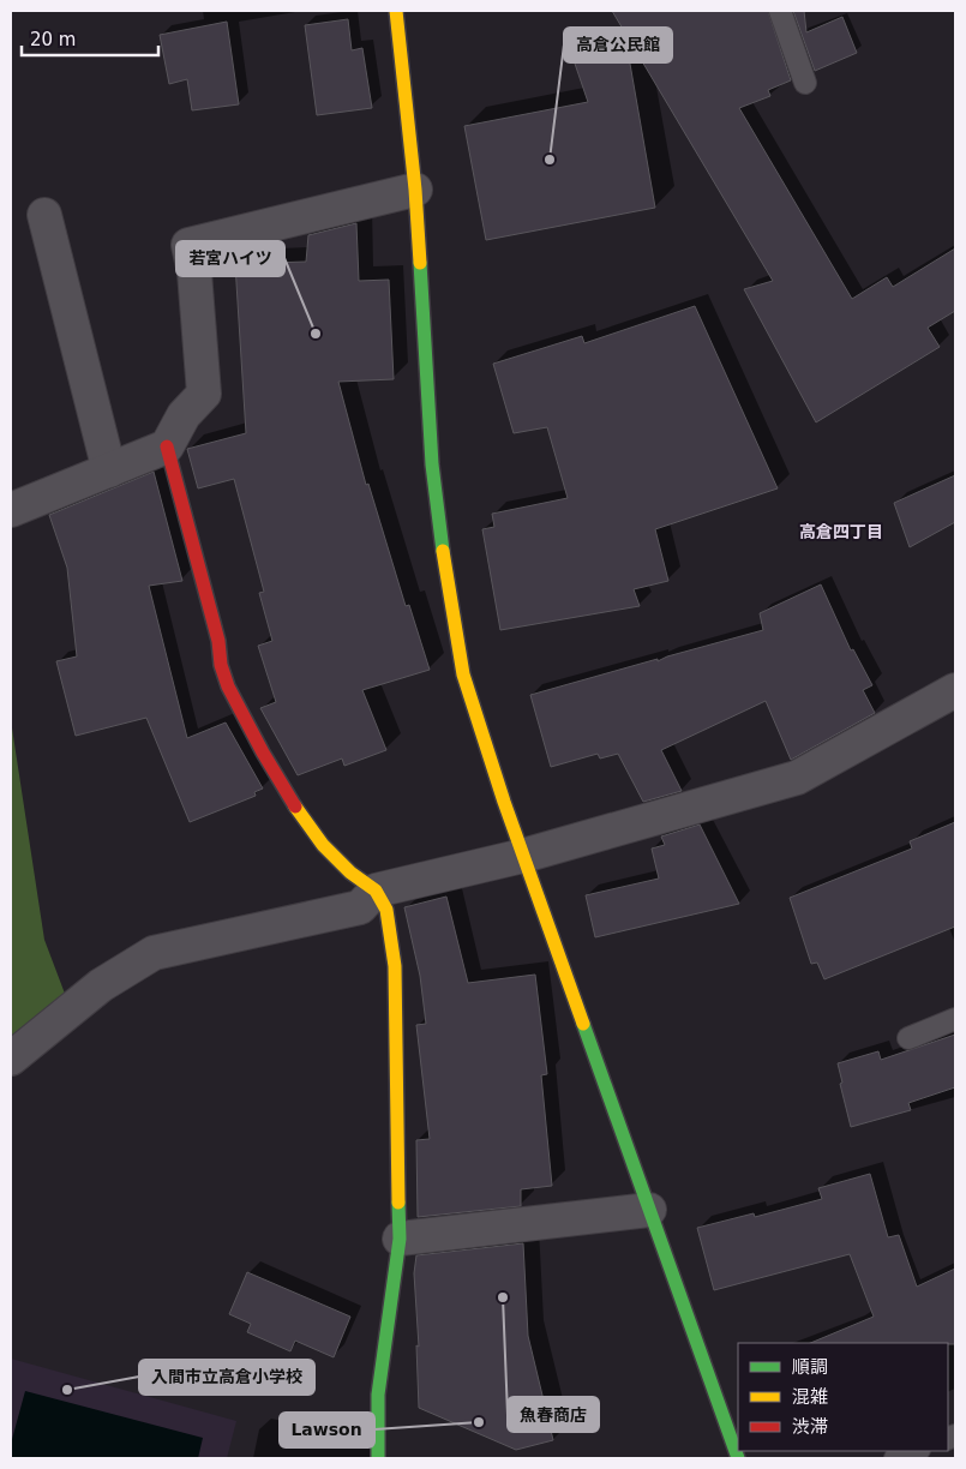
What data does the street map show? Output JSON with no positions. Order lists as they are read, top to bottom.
{
  "districts": ["高倉四丁目"],
  "places": [
    "高倉公民館",
    "若宮ハイツ",
    "魚春商店",
    "入間市立高倉小学校",
    "Lawson"
  ],
  "legend": ["順調", "混雑", "渋滞"],
  "scale_bar": "20 m"
}
